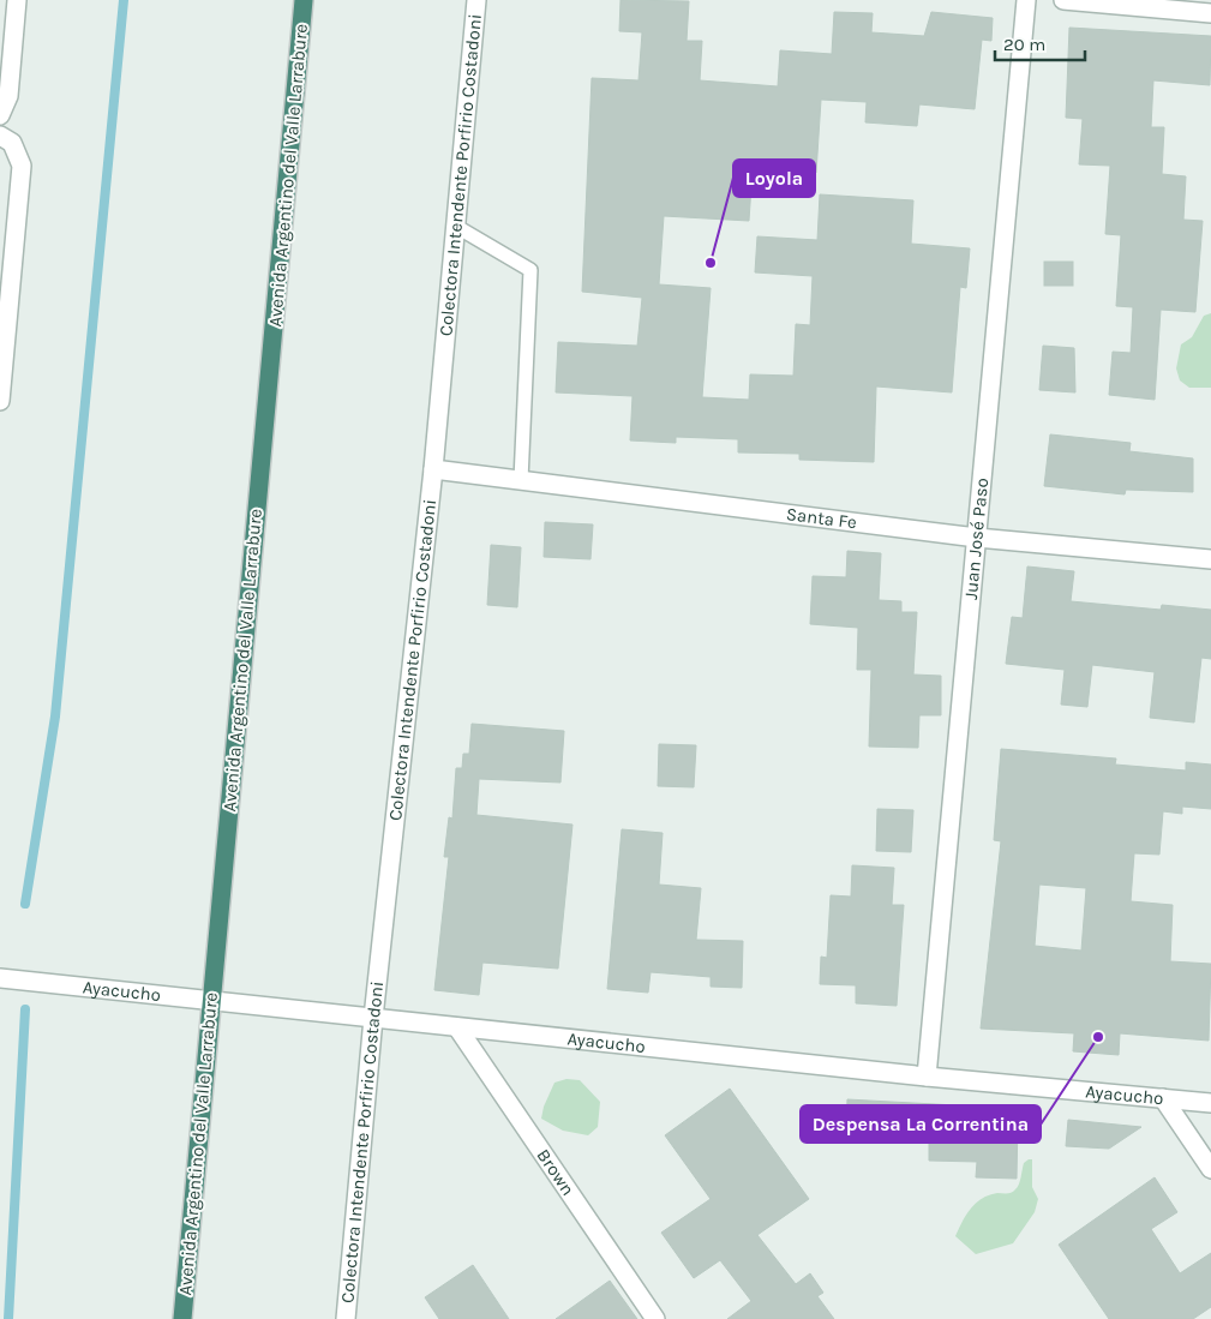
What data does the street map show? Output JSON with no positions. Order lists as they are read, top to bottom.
{
  "streets": {
    "highway": ["Avenida Argentino del Valle Larrabure"],
    "street": [
      "Colectora Intendente Porfirio Costadoni",
      "Santa Fe",
      "Juan José Paso",
      "Ayacucho",
      "Brown"
    ]
  },
  "crossings": [
    ["Avenida Argentino del Valle Larrabure", "Ayacucho"],
    ["Colectora Intendente Porfirio Costadoni", "Santa Fe"],
    ["Colectora Intendente Porfirio Costadoni", "Ayacucho"],
    ["Santa Fe", "Juan José Paso"],
    ["Juan José Paso", "Ayacucho"],
    ["Ayacucho", "Brown"]
  ],
  "places": ["Loyola", "Despensa La Correntina"],
  "scale_bar": "20 m"
}
